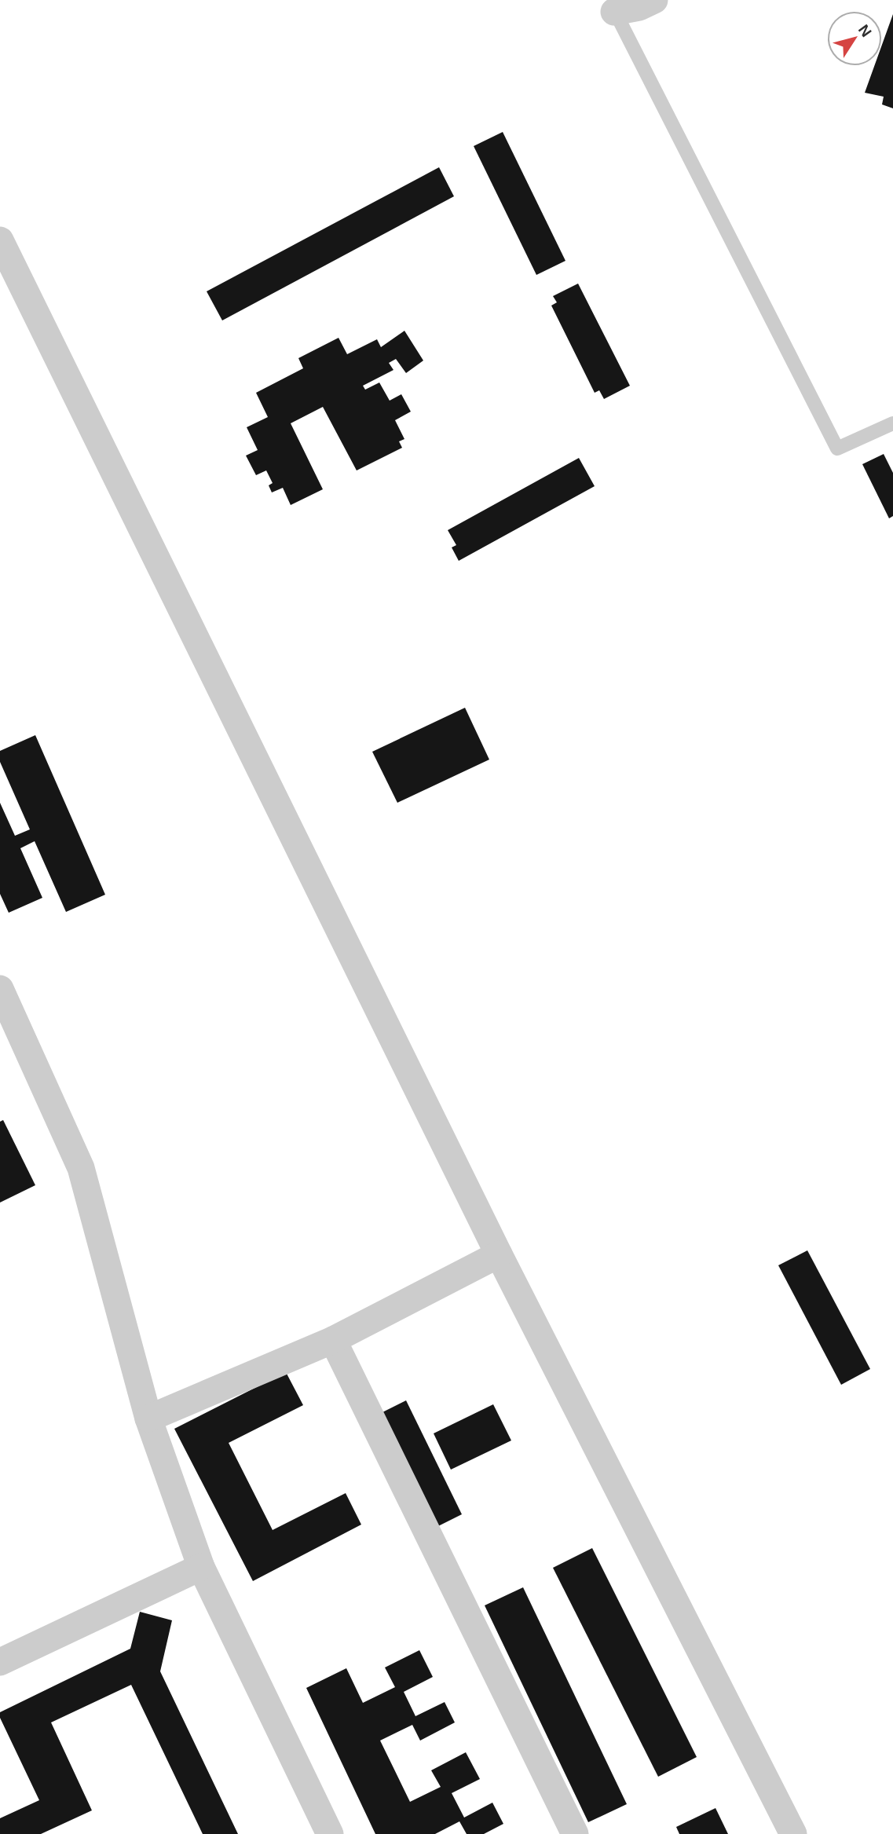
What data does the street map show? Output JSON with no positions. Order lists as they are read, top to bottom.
{
  "north": "top right"
}
